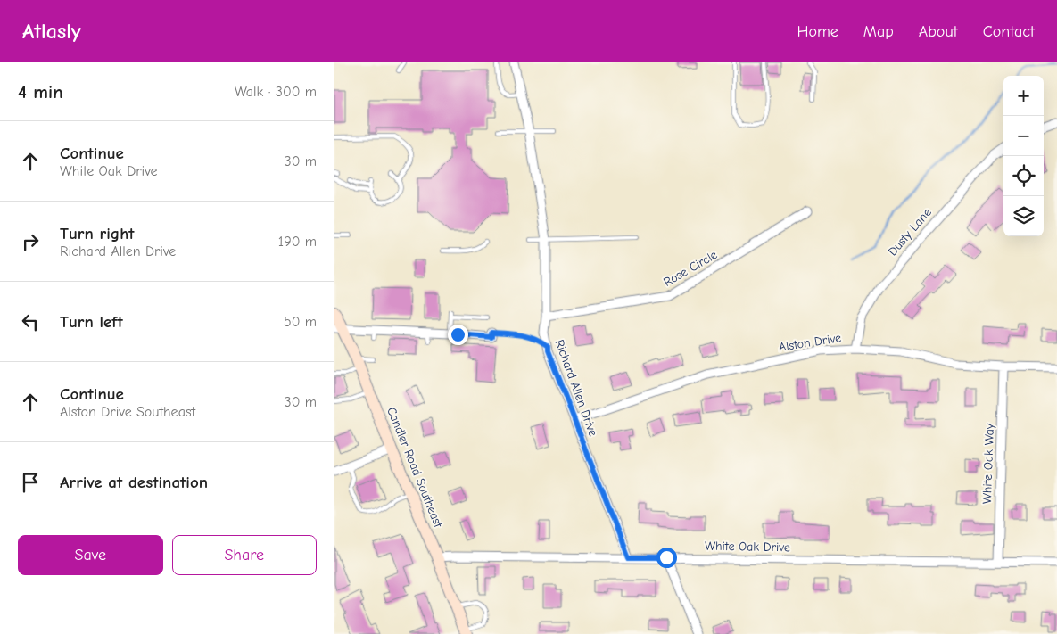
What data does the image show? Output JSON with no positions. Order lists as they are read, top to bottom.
{
  "streets": {
    "main road": ["Candler Road Southeast"],
    "street": [
      "Dusty Lane",
      "Rose Circle",
      "Alston Drive",
      "Richard Allen Drive",
      "White Oak Way",
      "White Oak Drive"
    ]
  },
  "crossings": [
    ["Dusty Lane", "Alston Drive"],
    ["Rose Circle", "Richard Allen Drive"],
    ["Alston Drive", "Richard Allen Drive"],
    ["Alston Drive", "White Oak Way"],
    ["Richard Allen Drive", "White Oak Drive"],
    ["White Oak Way", "White Oak Drive"],
    ["Candler Road Southeast", "White Oak Drive"]
  ],
  "page": {
    "header": "Atlasly",
    "nav": [
      "Home",
      "Map",
      "About",
      "Contact"
    ],
    "heading": ["4 min", "Walk · 300 m"],
    "map_buttons": ["+", "−"],
    "list": [
      ["Continue", "White Oak Drive", "30 m"],
      ["Turn right", "Richard Allen Drive", "190 m"],
      ["Turn left", "50 m"],
      ["Continue", "Alston Drive Southeast", "30 m"],
      "Arrive at destination"
    ],
    "buttons": ["Save", "Share"]
  }
}
